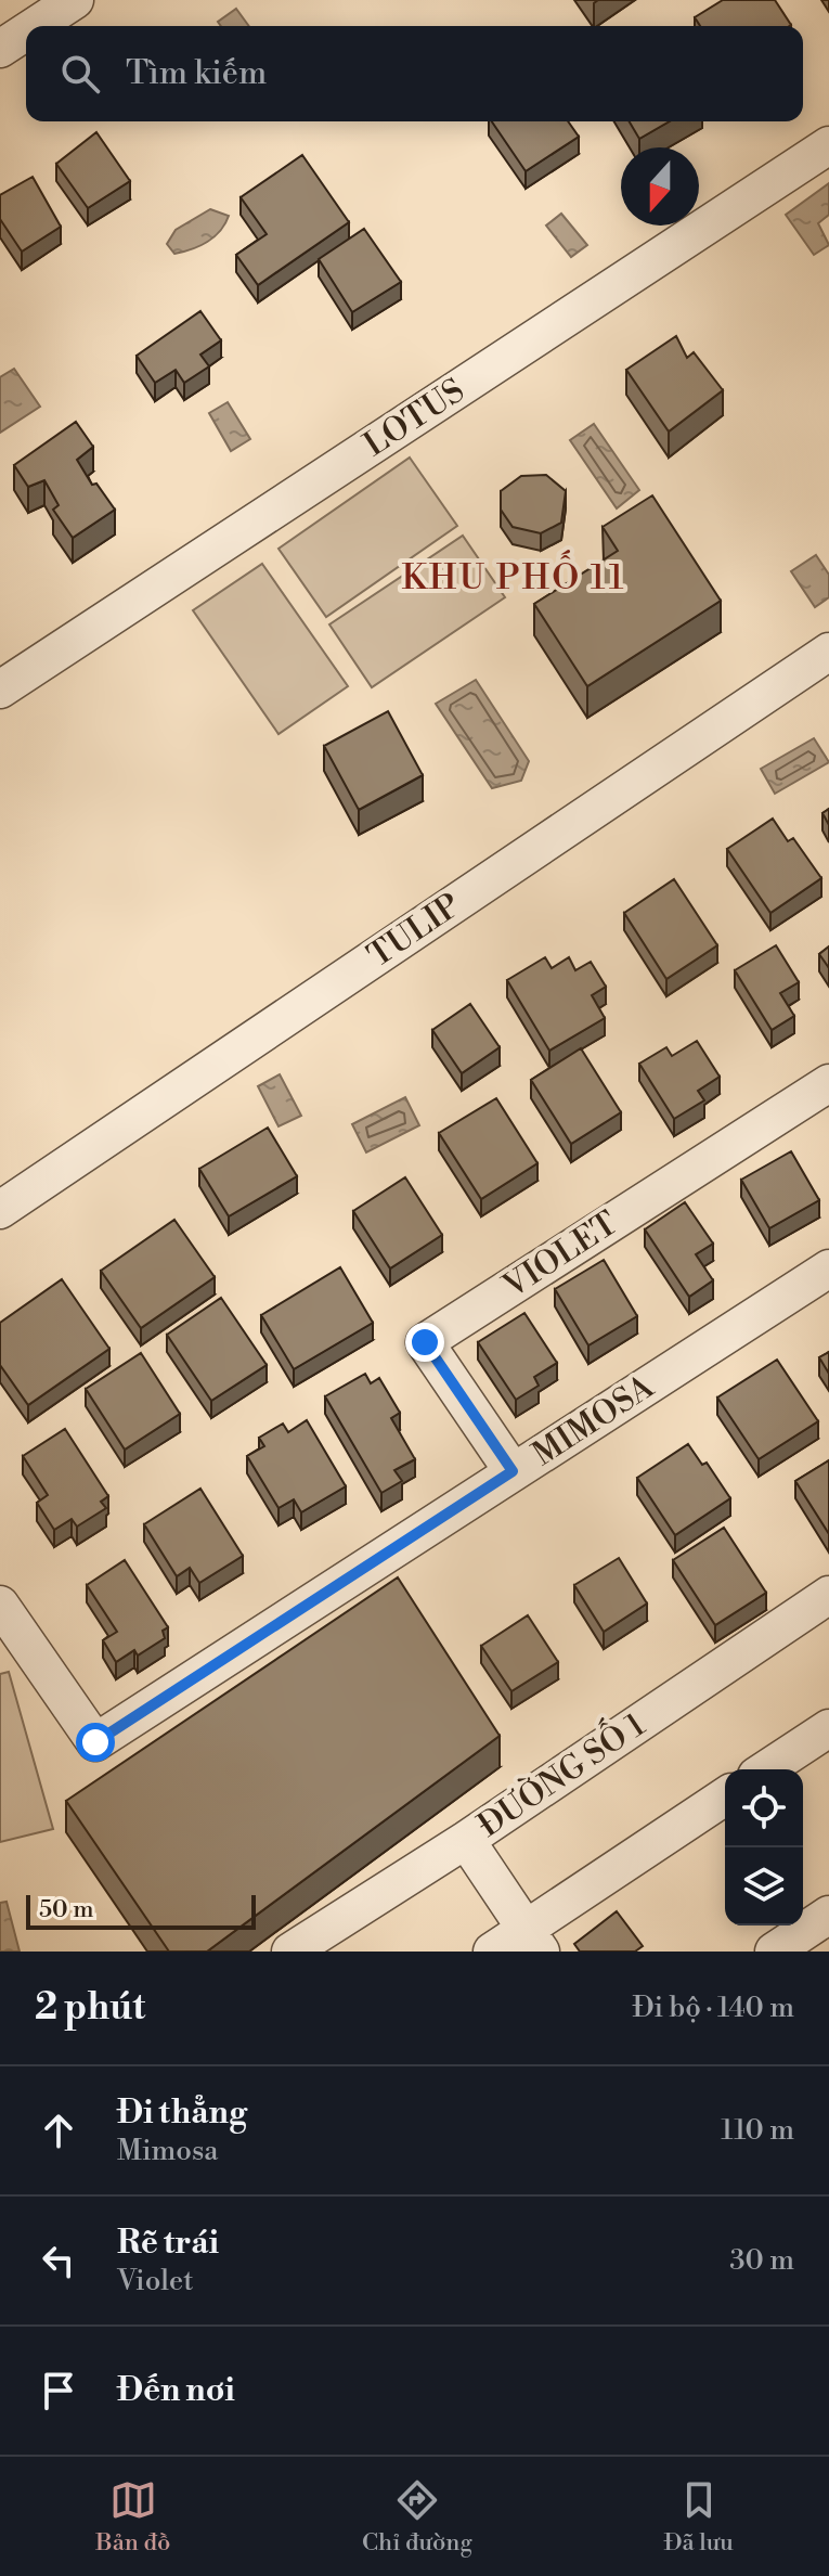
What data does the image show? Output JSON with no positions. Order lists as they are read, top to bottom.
{
  "streets": {
    "street": [
      "LOTUS",
      "TULIP",
      "VIOLET",
      "MIMOSA",
      "ĐƯỜNG SỐ 1"
    ]
  },
  "crossings": [
    ["VIOLET", "MIMOSA"]
  ],
  "districts": ["KHU PHỐ 11"],
  "scale_bar": "50 m",
  "north": "bottom",
  "page": {
    "search": "Tìm kiếm",
    "scale": "50 m",
    "heading": ["2 phút", "Đi bộ · 140 m"],
    "list": [
      ["Đi thẳng", "Mimosa", "110 m"],
      ["Rẽ trái", "Violet", "30 m"],
      "Đến nơi"
    ],
    "nav": ["Bản đồ", "Chỉ đường", "Đã lưu"]
  }
}
